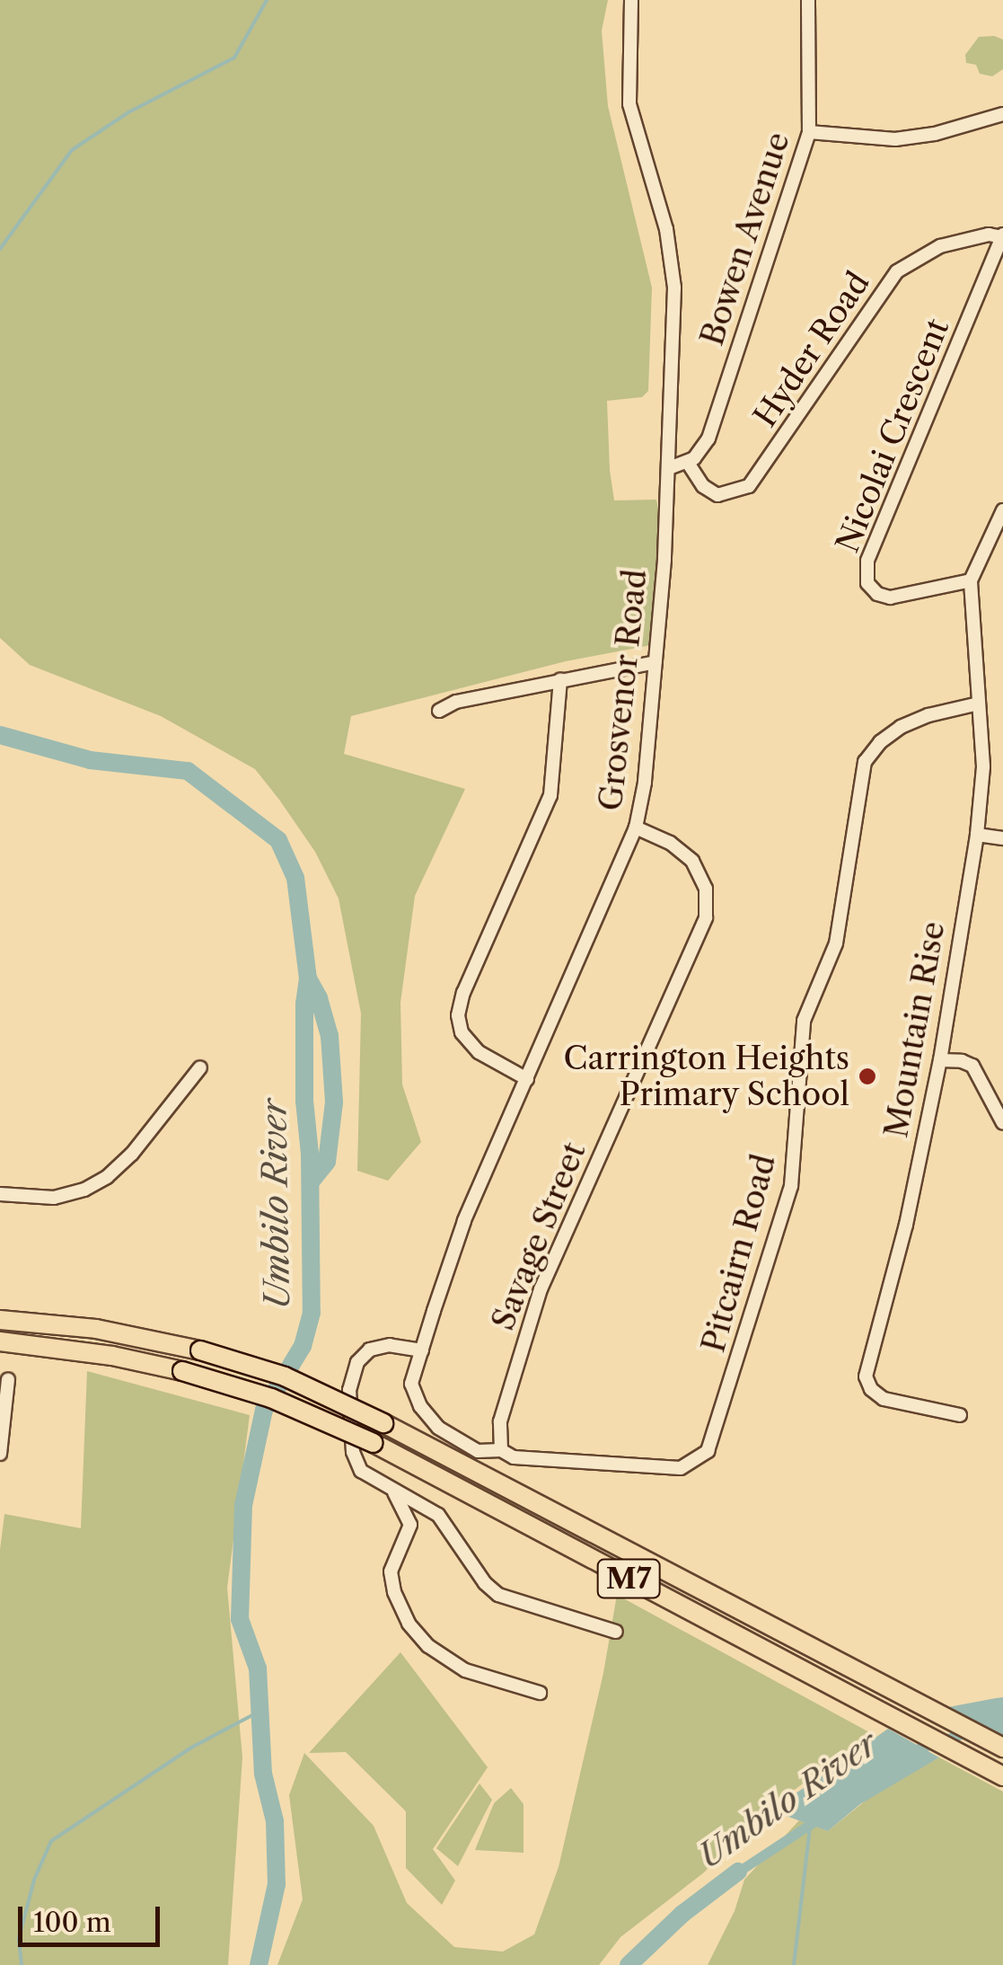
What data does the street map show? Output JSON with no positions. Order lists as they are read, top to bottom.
{
  "streets": {
    "highway": ["M7"],
    "street": [
      "Bowen Avenue",
      "Hyder Road",
      "Nicolai Crescent",
      "Grosvenor Road",
      "Mountain Rise",
      "Savage Street",
      "Pitcairn Road"
    ]
  },
  "crossings": [
    ["Bowen Avenue", "Hyder Road"],
    ["Hyder Road", "Nicolai Crescent"],
    ["Nicolai Crescent", "Mountain Rise"],
    ["Grosvenor Road", "Savage Street"],
    ["Grosvenor Road", "Pitcairn Road"],
    ["Mountain Rise", "Pitcairn Road"]
  ],
  "water": ["Umbilo River"],
  "places": ["Carrington Heights Primary School"],
  "scale_bar": "100 m"
}
